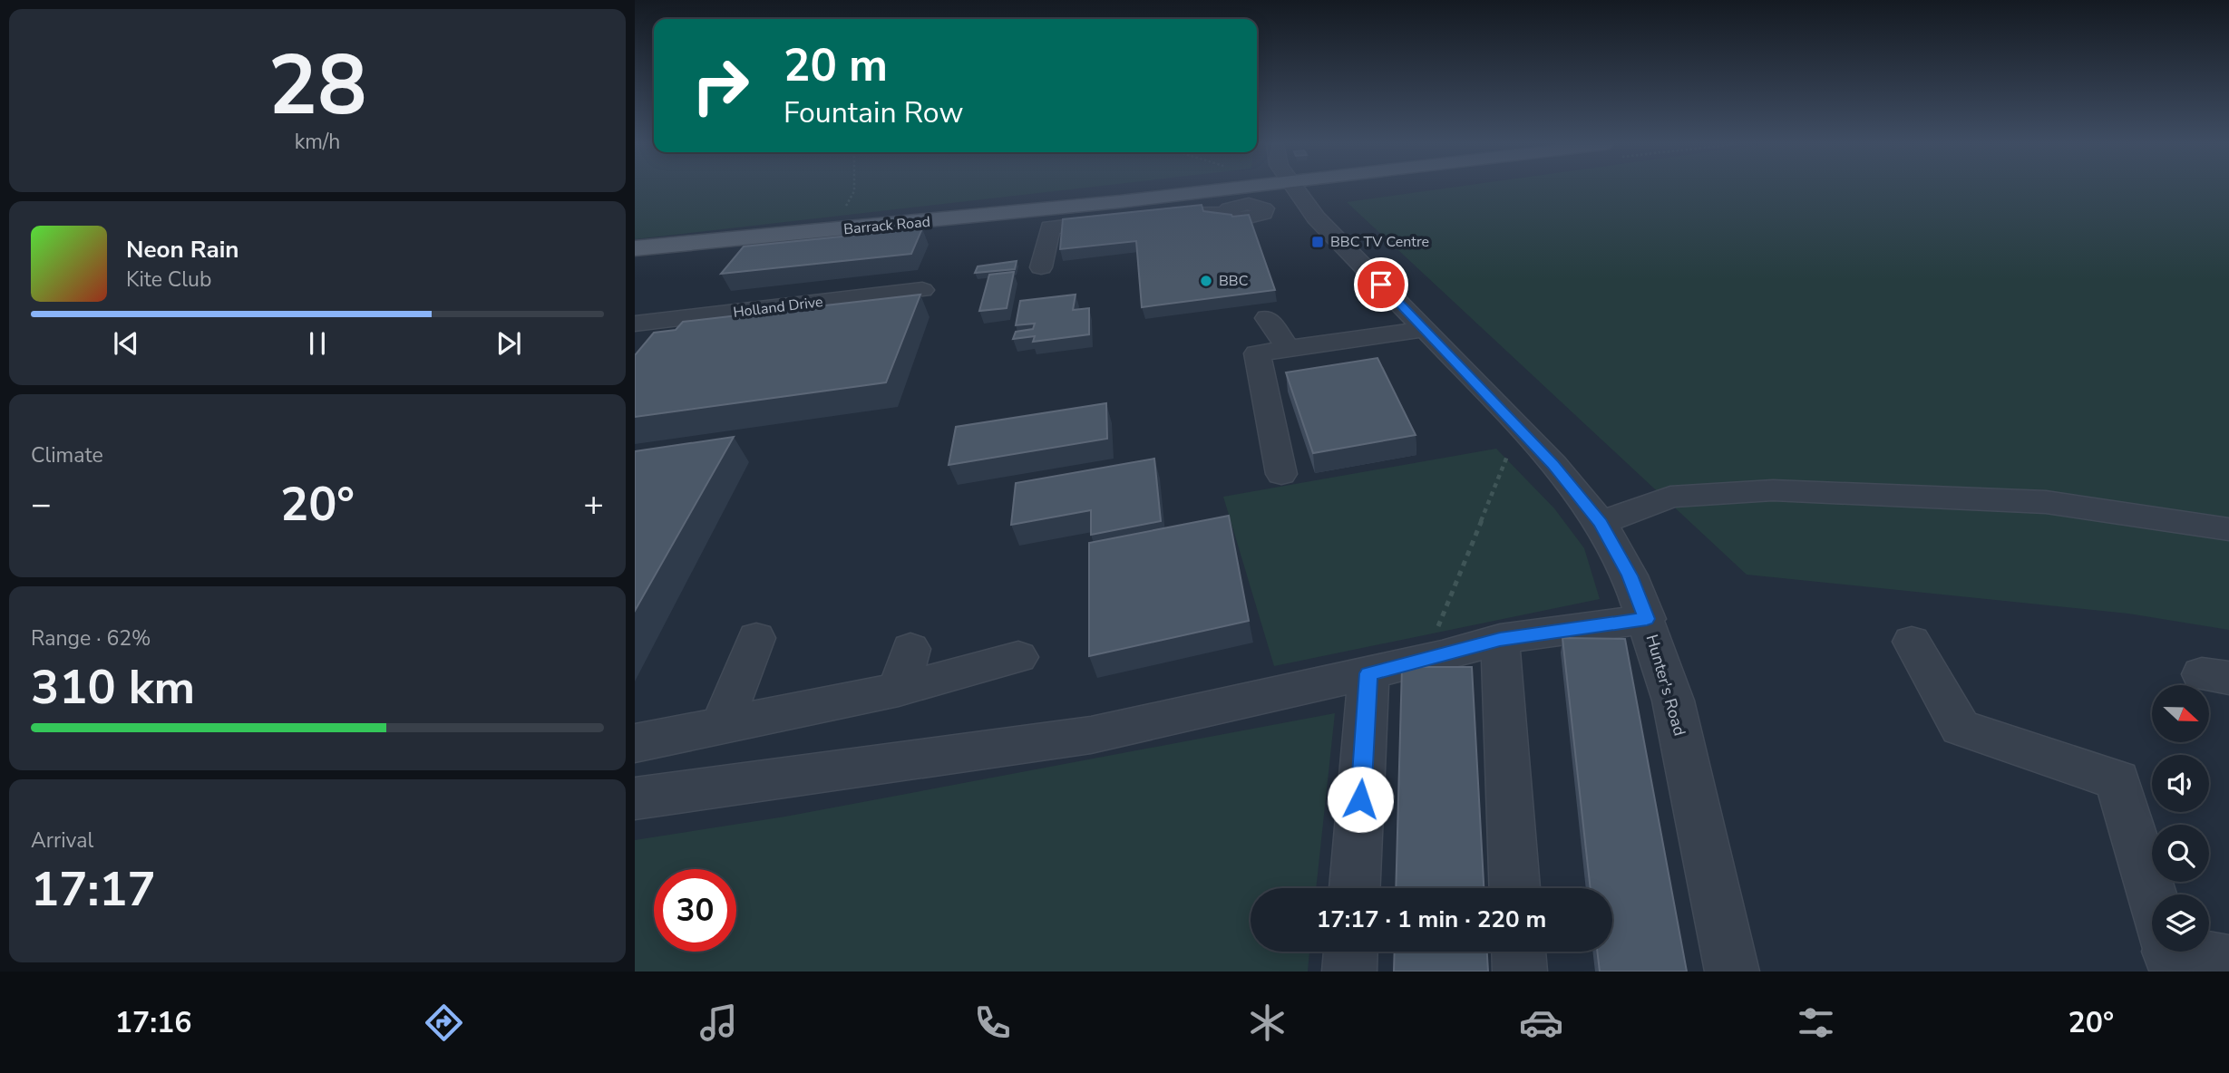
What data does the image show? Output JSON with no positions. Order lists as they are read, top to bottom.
{
  "streets": {
    "main road": ["Barrack Road"],
    "street": ["Holland Drive", "Hunter's Road"]
  },
  "places": {
    "transit": ["BBC TV Centre"],
    "other": ["BBC"]
  },
  "north": "right",
  "page": {
    "tile": [
      ["28", "km/h"],
      "Climate",
      ["Range · 62%", "310 km"],
      ["Arrival", "17:17"]
    ],
    "turn": ["20 m", "Fountain Row"],
    "song": ["Neon Rain", "Kite Club"],
    "heat": ["−", "20°", "+"],
    "limit": "30",
    "trip": "17:17 · 1 min · 220 m",
    "tabs": ["17:16", "20°"]
  }
}
